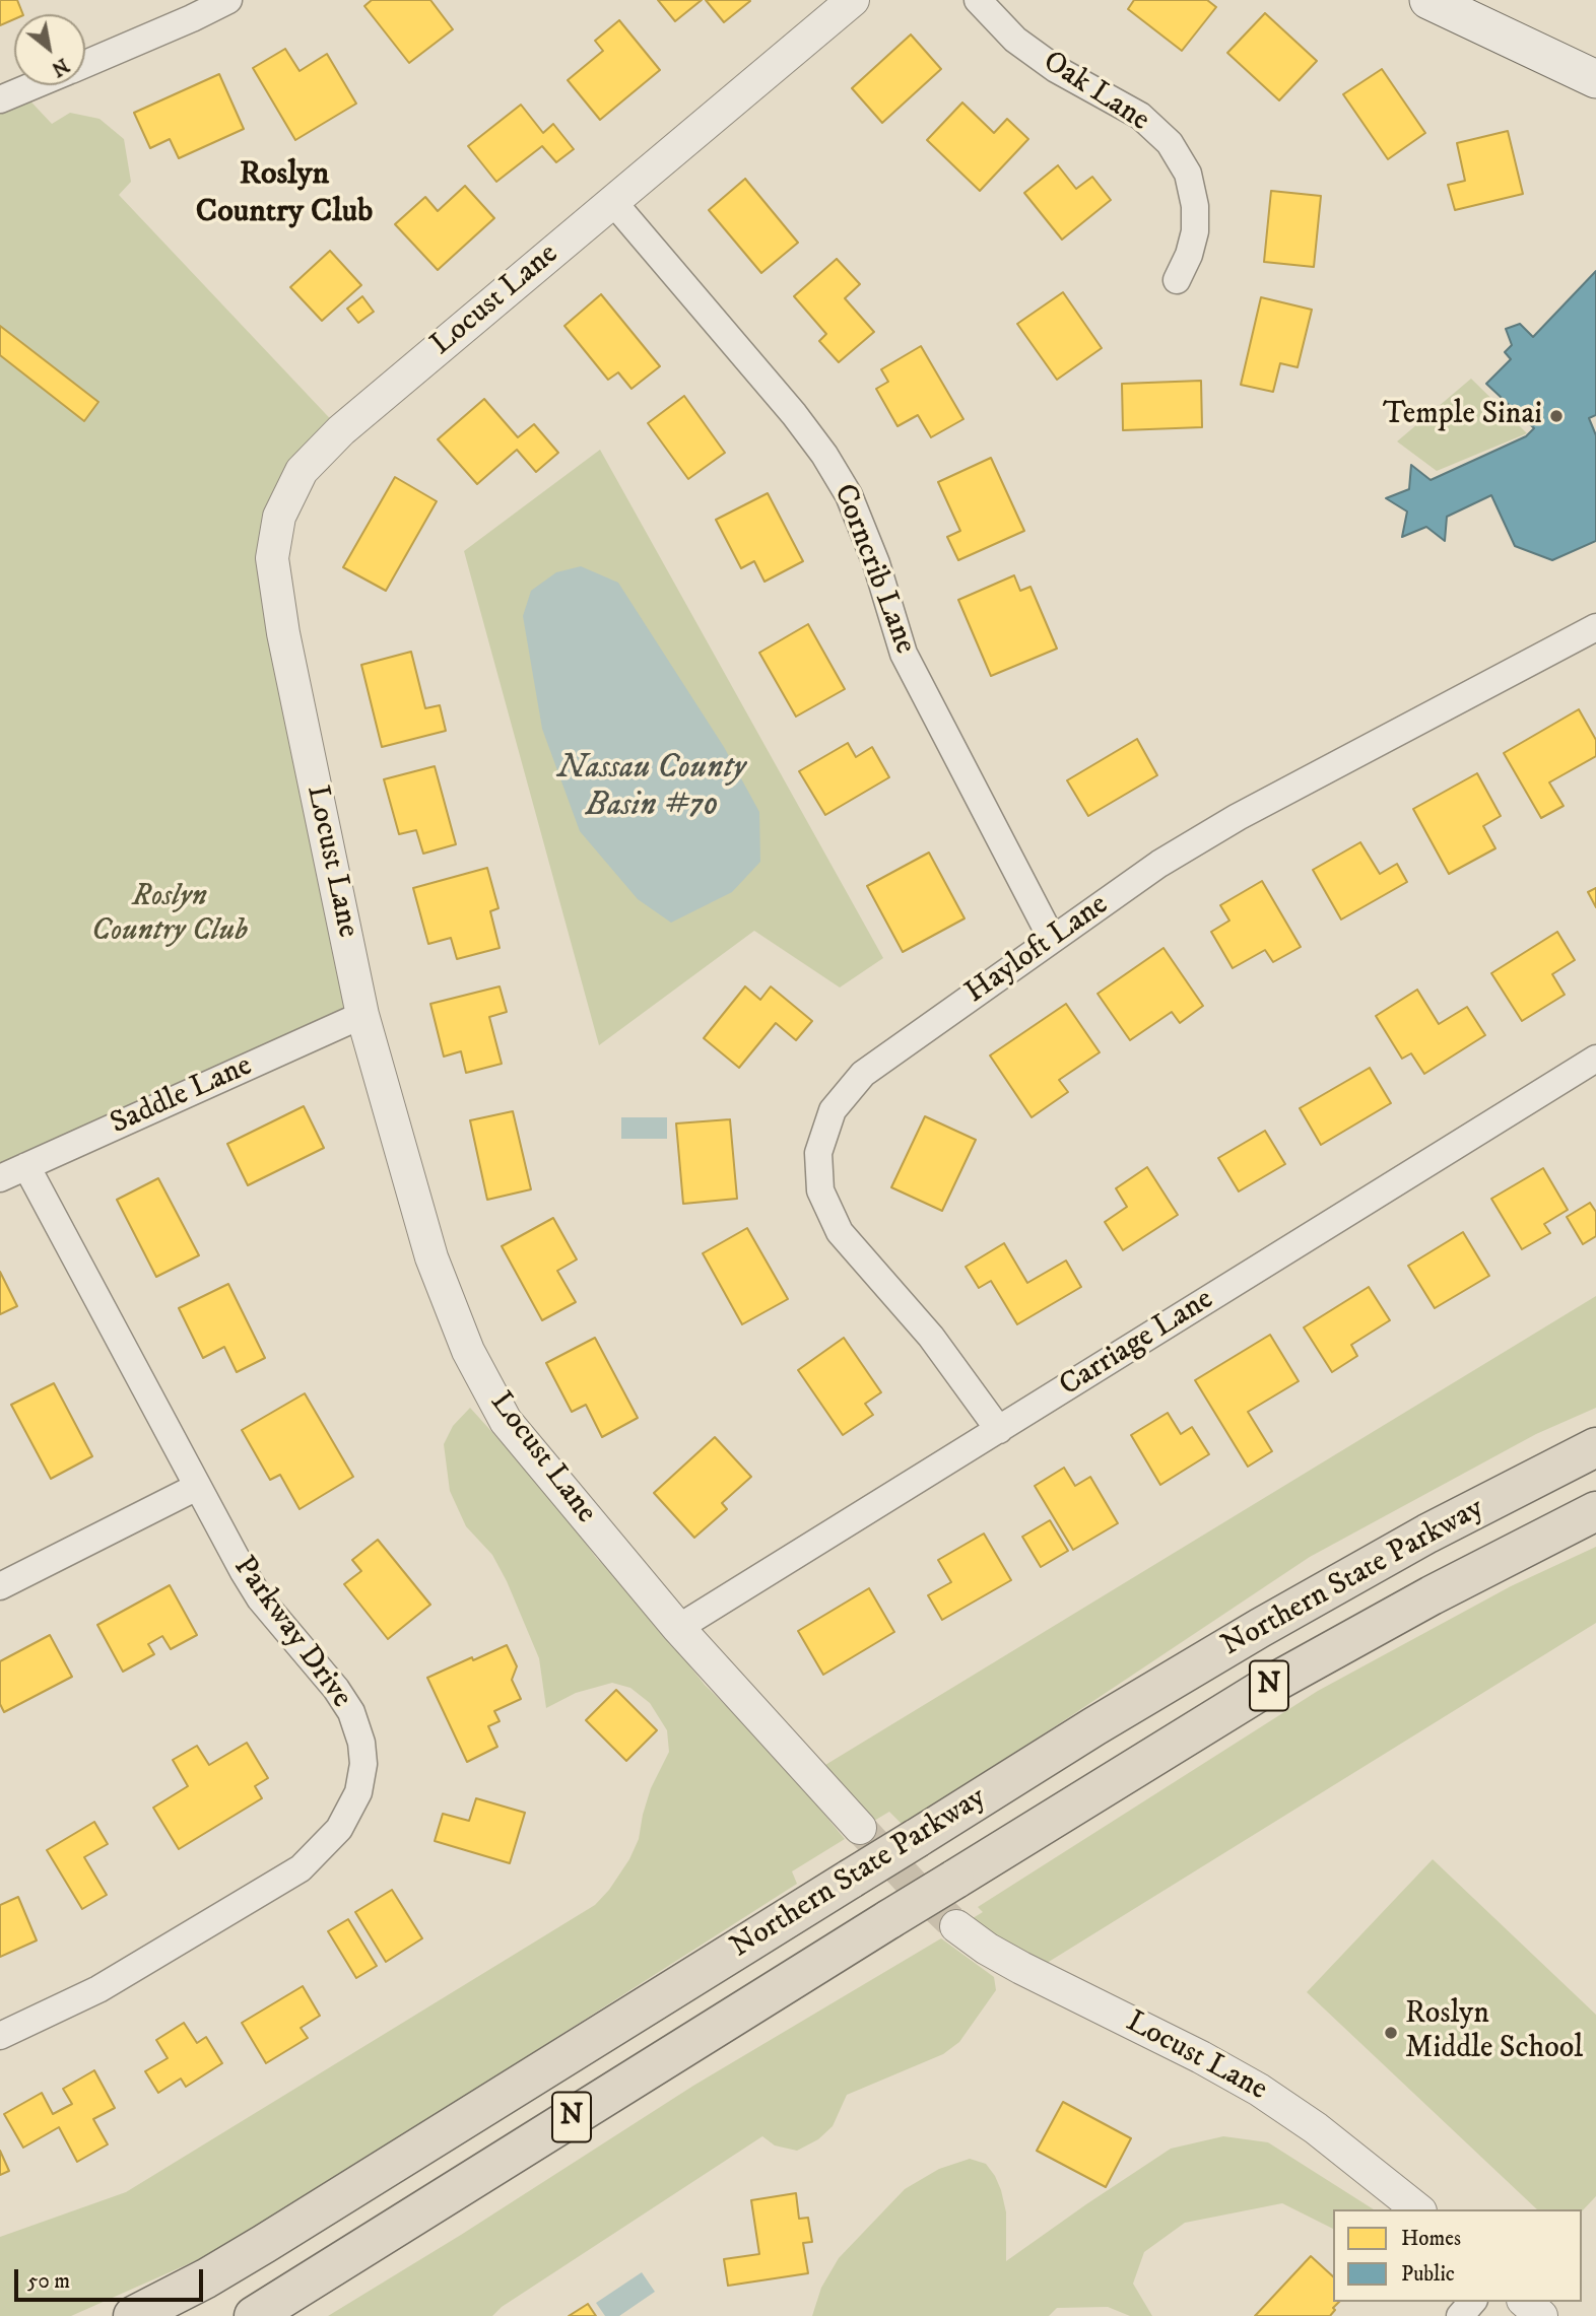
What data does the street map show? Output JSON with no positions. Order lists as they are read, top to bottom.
{
  "streets": {
    "highway": ["Northern State Parkway", "N"],
    "street": [
      "Oak Lane",
      "Locust Lane",
      "Corncrib Lane",
      "Hayloft Lane",
      "Saddle Lane",
      "Carriage Lane",
      "Parkway Drive"
    ]
  },
  "crossings": [
    ["Locust Lane", "Corncrib Lane"],
    ["Locust Lane", "Saddle Lane"],
    ["Locust Lane", "Carriage Lane"],
    ["Corncrib Lane", "Hayloft Lane"],
    ["Hayloft Lane", "Carriage Lane"],
    ["Saddle Lane", "Parkway Drive"]
  ],
  "districts": ["Roslyn Country Club"],
  "water": ["Nassau County Basin #70"],
  "parks": ["Roslyn Country Club"],
  "places": ["Temple Sinai", "Roslyn Middle School"],
  "legend": ["Homes", "Public"],
  "scale_bar": "50 m",
  "north": "bottom right"
}
